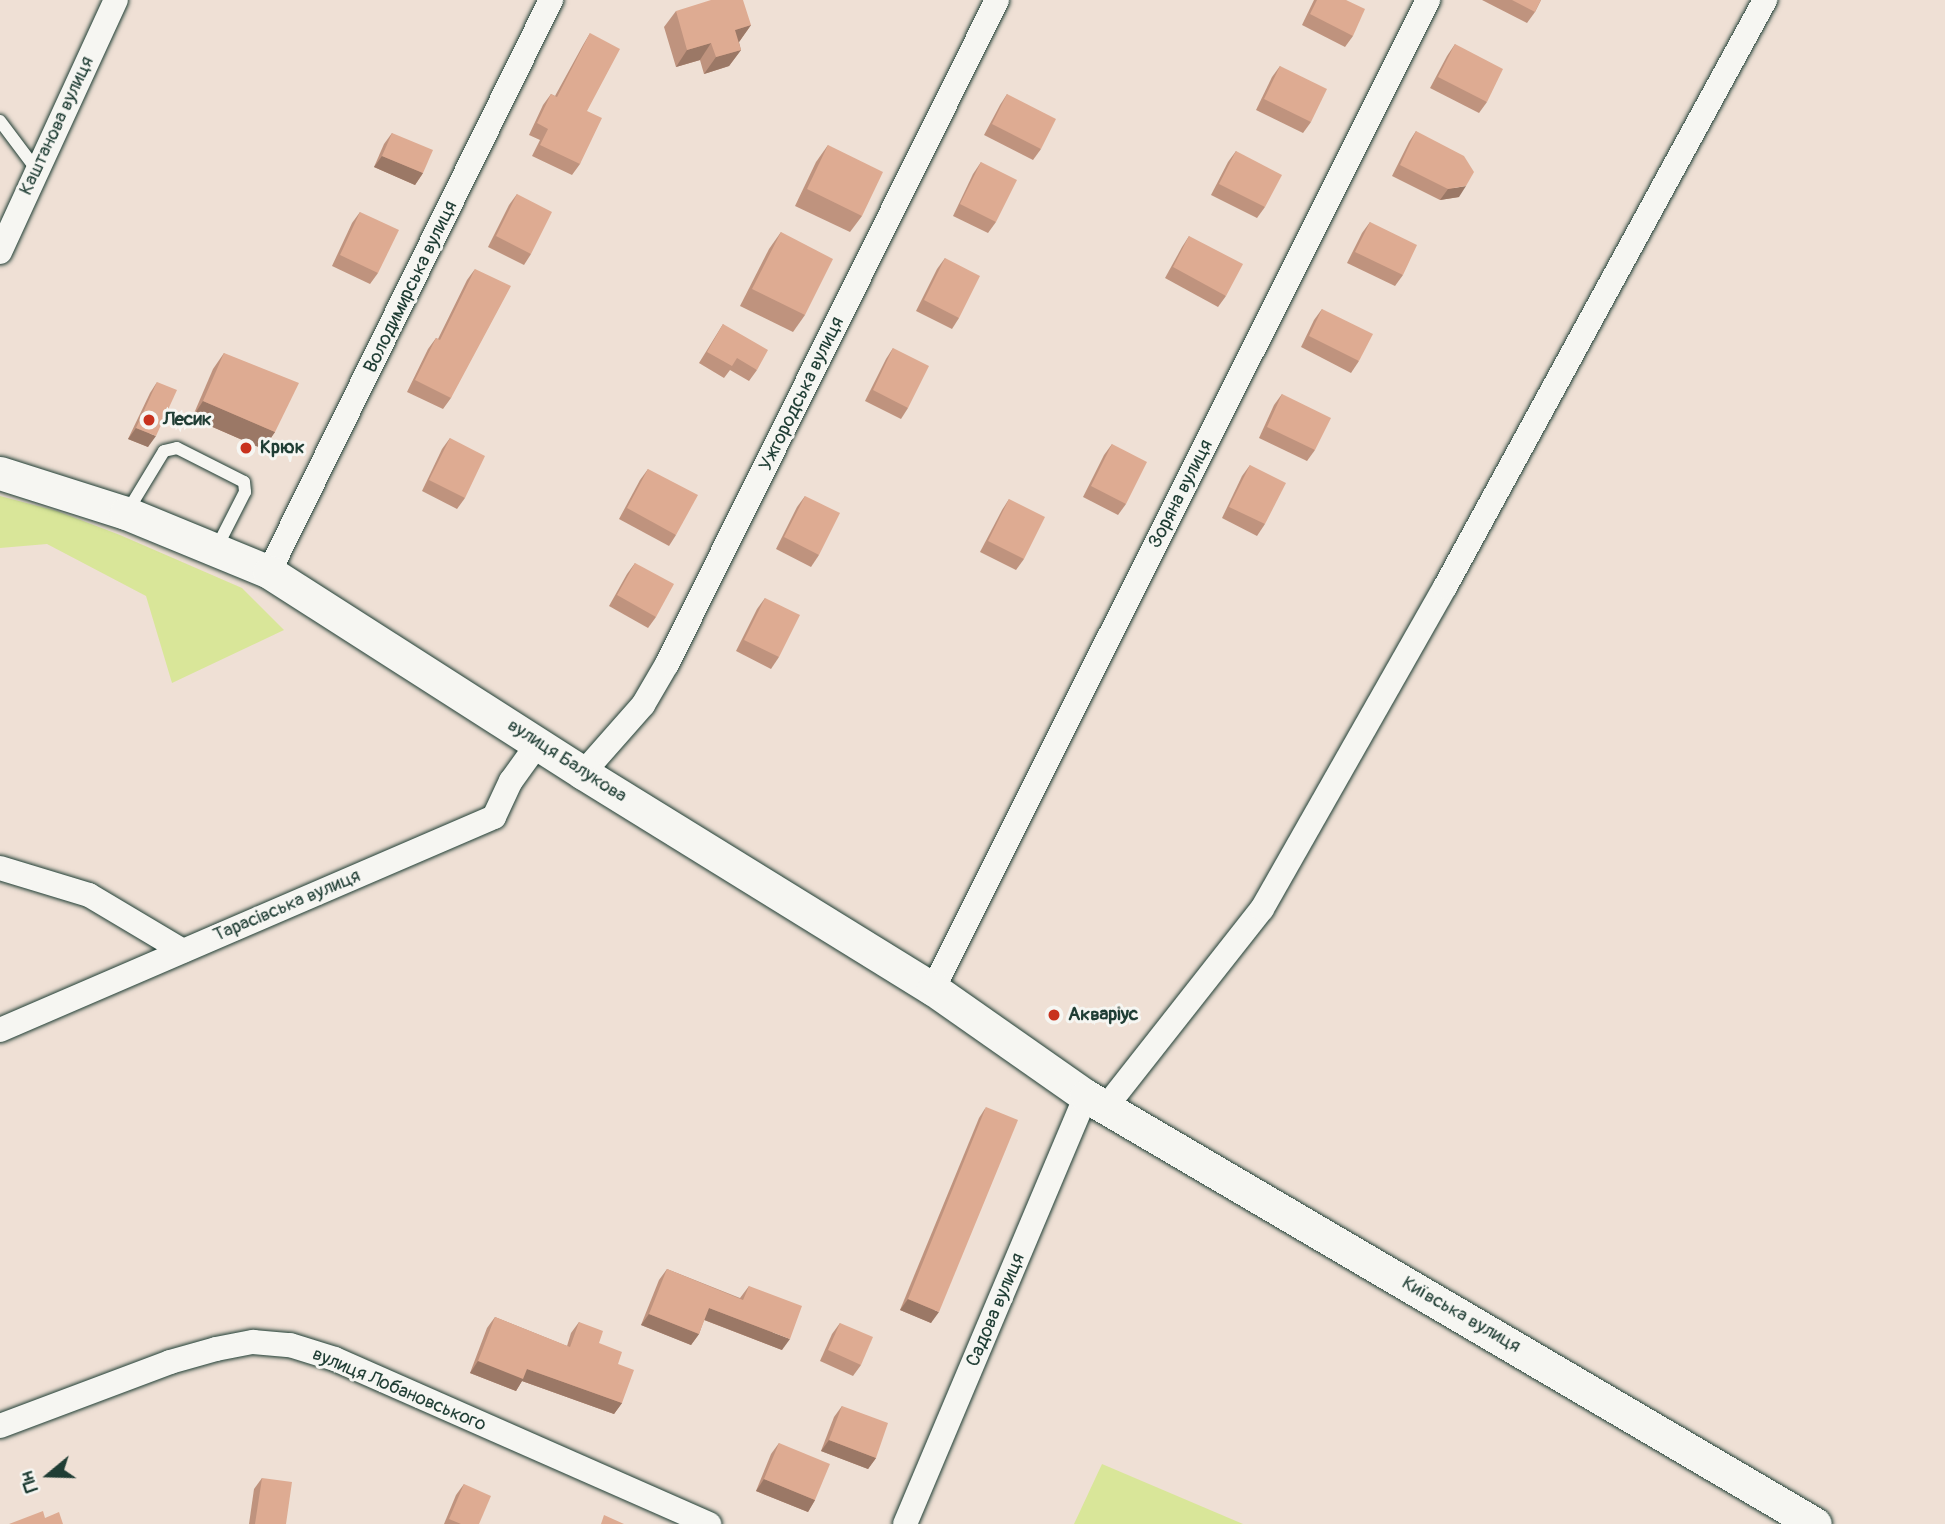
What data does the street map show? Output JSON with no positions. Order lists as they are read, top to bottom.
{
  "streets": {
    "main road": ["вулиця Балукова", "Київська вулиця"],
    "street": [
      "Каштанова вулиця",
      "Володимирська вулиця",
      "Ужгородська вулиця",
      "Зоряна вулиця",
      "Тарасівська вулиця",
      "Садова вулиця",
      "вулиця Лобановського"
    ]
  },
  "crossings": [
    ["Володимирська вулиця", "вулиця Балукова"],
    ["Ужгородська вулиця", "вулиця Балукова"],
    ["Зоряна вулиця", "вулиця Балукова"],
    ["вулиця Балукова", "Тарасівська вулиця"],
    ["вулиця Балукова", "Садова вулиця"],
    ["вулиця Балукова", "Київська вулиця"],
    ["Садова вулиця", "Київська вулиця"]
  ],
  "places": ["Лесик", "Крюк", "Акваріус"],
  "north": "left"
}
